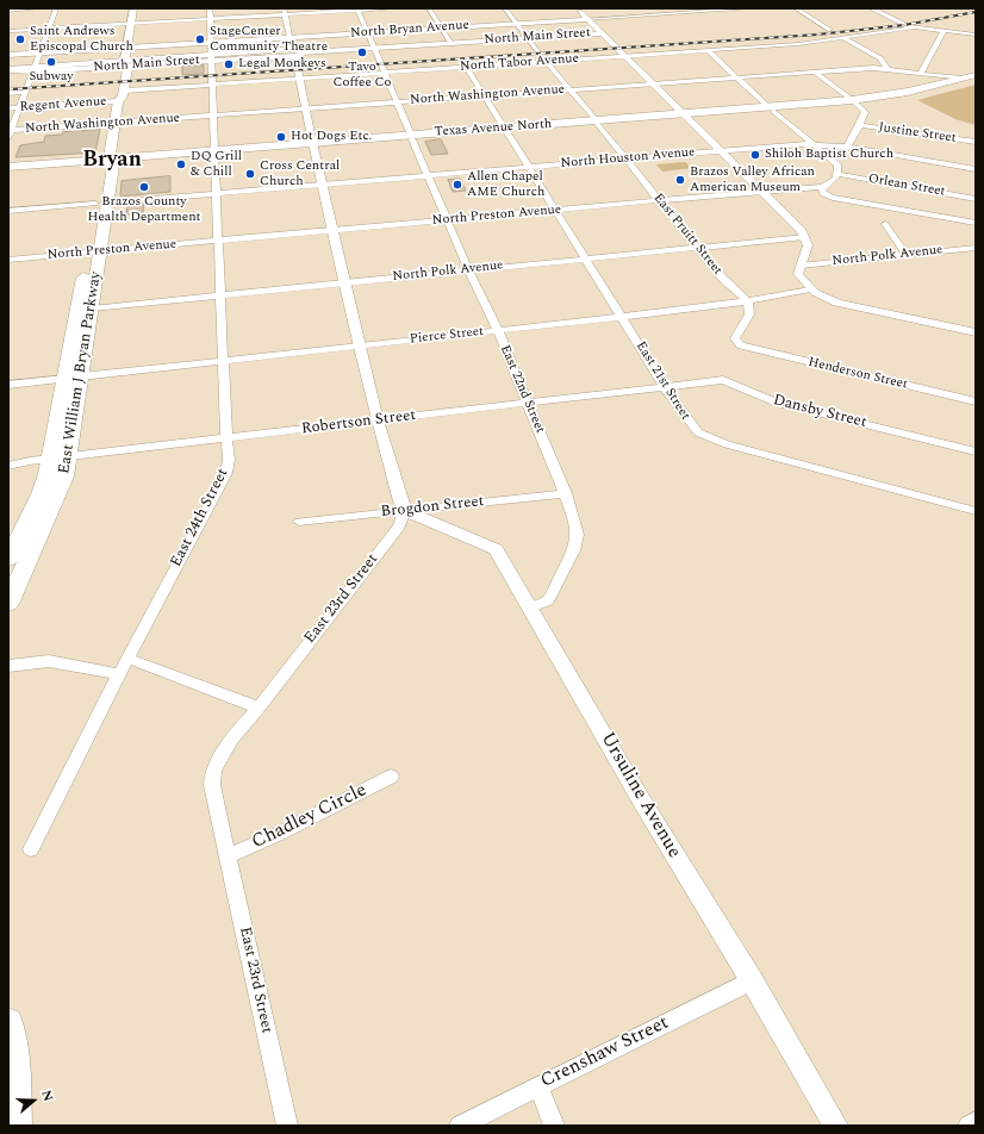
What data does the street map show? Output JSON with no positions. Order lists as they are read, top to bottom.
{
  "streets": {
    "main road": ["Texas Avenue North", "East William J Bryan Parkway"],
    "street": [
      "North Bryan Avenue",
      "North Main Street",
      "North Tabor Avenue",
      "North Washington Avenue",
      "Regent Avenue",
      "Justine Street",
      "North Houston Avenue",
      "Orlean Street",
      "North Preston Avenue",
      "East Pruitt Street",
      "North Polk Avenue",
      "Pierce Street",
      "Henderson Street",
      "East 21st Street",
      "East 22nd Street",
      "Dansby Street",
      "Robertson Street",
      "Brogdon Street",
      "East 24th Street",
      "East 23rd Street",
      "Ursuline Avenue",
      "Chadley Circle",
      "Crenshaw Street"
    ]
  },
  "crossings": [
    ["North Bryan Avenue", "East 22nd Street"],
    ["North Bryan Avenue", "East 24th Street"],
    ["North Main Street", "East William J Bryan Parkway"],
    ["North Main Street", "East 22nd Street"],
    ["North Main Street", "East 24th Street"],
    ["North Tabor Avenue", "East Pruitt Street"],
    ["North Tabor Avenue", "East William J Bryan Parkway"],
    ["North Tabor Avenue", "East 21st Street"],
    ["North Tabor Avenue", "East 22nd Street"],
    ["North Tabor Avenue", "East 24th Street"],
    ["North Washington Avenue", "Texas Avenue North"],
    ["North Washington Avenue", "East Pruitt Street"],
    ["North Washington Avenue", "East William J Bryan Parkway"],
    ["North Washington Avenue", "East 21st Street"],
    ["North Washington Avenue", "East 22nd Street"],
    ["North Washington Avenue", "East 24th Street"],
    ["Regent Avenue", "East William J Bryan Parkway"],
    ["Texas Avenue North", "East Pruitt Street"],
    ["Texas Avenue North", "East William J Bryan Parkway"],
    ["Texas Avenue North", "East 21st Street"],
    ["Texas Avenue North", "East 22nd Street"],
    ["Texas Avenue North", "East 24th Street"],
    ["North Houston Avenue", "East Pruitt Street"],
    ["North Houston Avenue", "East William J Bryan Parkway"],
    ["North Houston Avenue", "East 21st Street"],
    ["North Houston Avenue", "East 22nd Street"],
    ["North Houston Avenue", "East 24th Street"],
    ["North Preston Avenue", "East Pruitt Street"],
    ["North Preston Avenue", "East William J Bryan Parkway"],
    ["North Preston Avenue", "East 21st Street"],
    ["North Preston Avenue", "East 22nd Street"],
    ["North Preston Avenue", "East 24th Street"],
    ["East Pruitt Street", "North Polk Avenue"],
    ["East Pruitt Street", "Pierce Street"],
    ["East Pruitt Street", "Henderson Street"],
    ["North Polk Avenue", "East William J Bryan Parkway"],
    ["North Polk Avenue", "East 21st Street"],
    ["North Polk Avenue", "East 22nd Street"],
    ["North Polk Avenue", "East 24th Street"],
    ["Pierce Street", "East William J Bryan Parkway"],
    ["Pierce Street", "Henderson Street"],
    ["Pierce Street", "East 21st Street"],
    ["Pierce Street", "East 22nd Street"],
    ["Pierce Street", "East 24th Street"],
    ["East William J Bryan Parkway", "Robertson Street"],
    ["East 21st Street", "Dansby Street"],
    ["East 21st Street", "Robertson Street"],
    ["East 22nd Street", "Robertson Street"],
    ["East 22nd Street", "Brogdon Street"],
    ["East 22nd Street", "Ursuline Avenue"],
    ["Dansby Street", "Robertson Street"],
    ["Robertson Street", "East 24th Street"],
    ["Brogdon Street", "East 23rd Street"],
    ["Brogdon Street", "Ursuline Avenue"],
    ["East 23rd Street", "Ursuline Avenue"],
    ["East 23rd Street", "Chadley Circle"],
    ["Ursuline Avenue", "Crenshaw Street"]
  ],
  "districts": ["Bryan"],
  "places": [
    "Saint Andrews Episcopal Church",
    "StageCenter Community Theatre",
    "Tavo Coffee Co",
    "Subway",
    "Legal Monkeys",
    "Hot Dogs Etc.",
    "Shiloh Baptist Church",
    "DQ Grill & Chill",
    "Cross Central Church",
    "Brazos Valley African American Museum",
    "Allen Chapel AME Church",
    "Brazos County Health Department"
  ],
  "north": "right"
}
